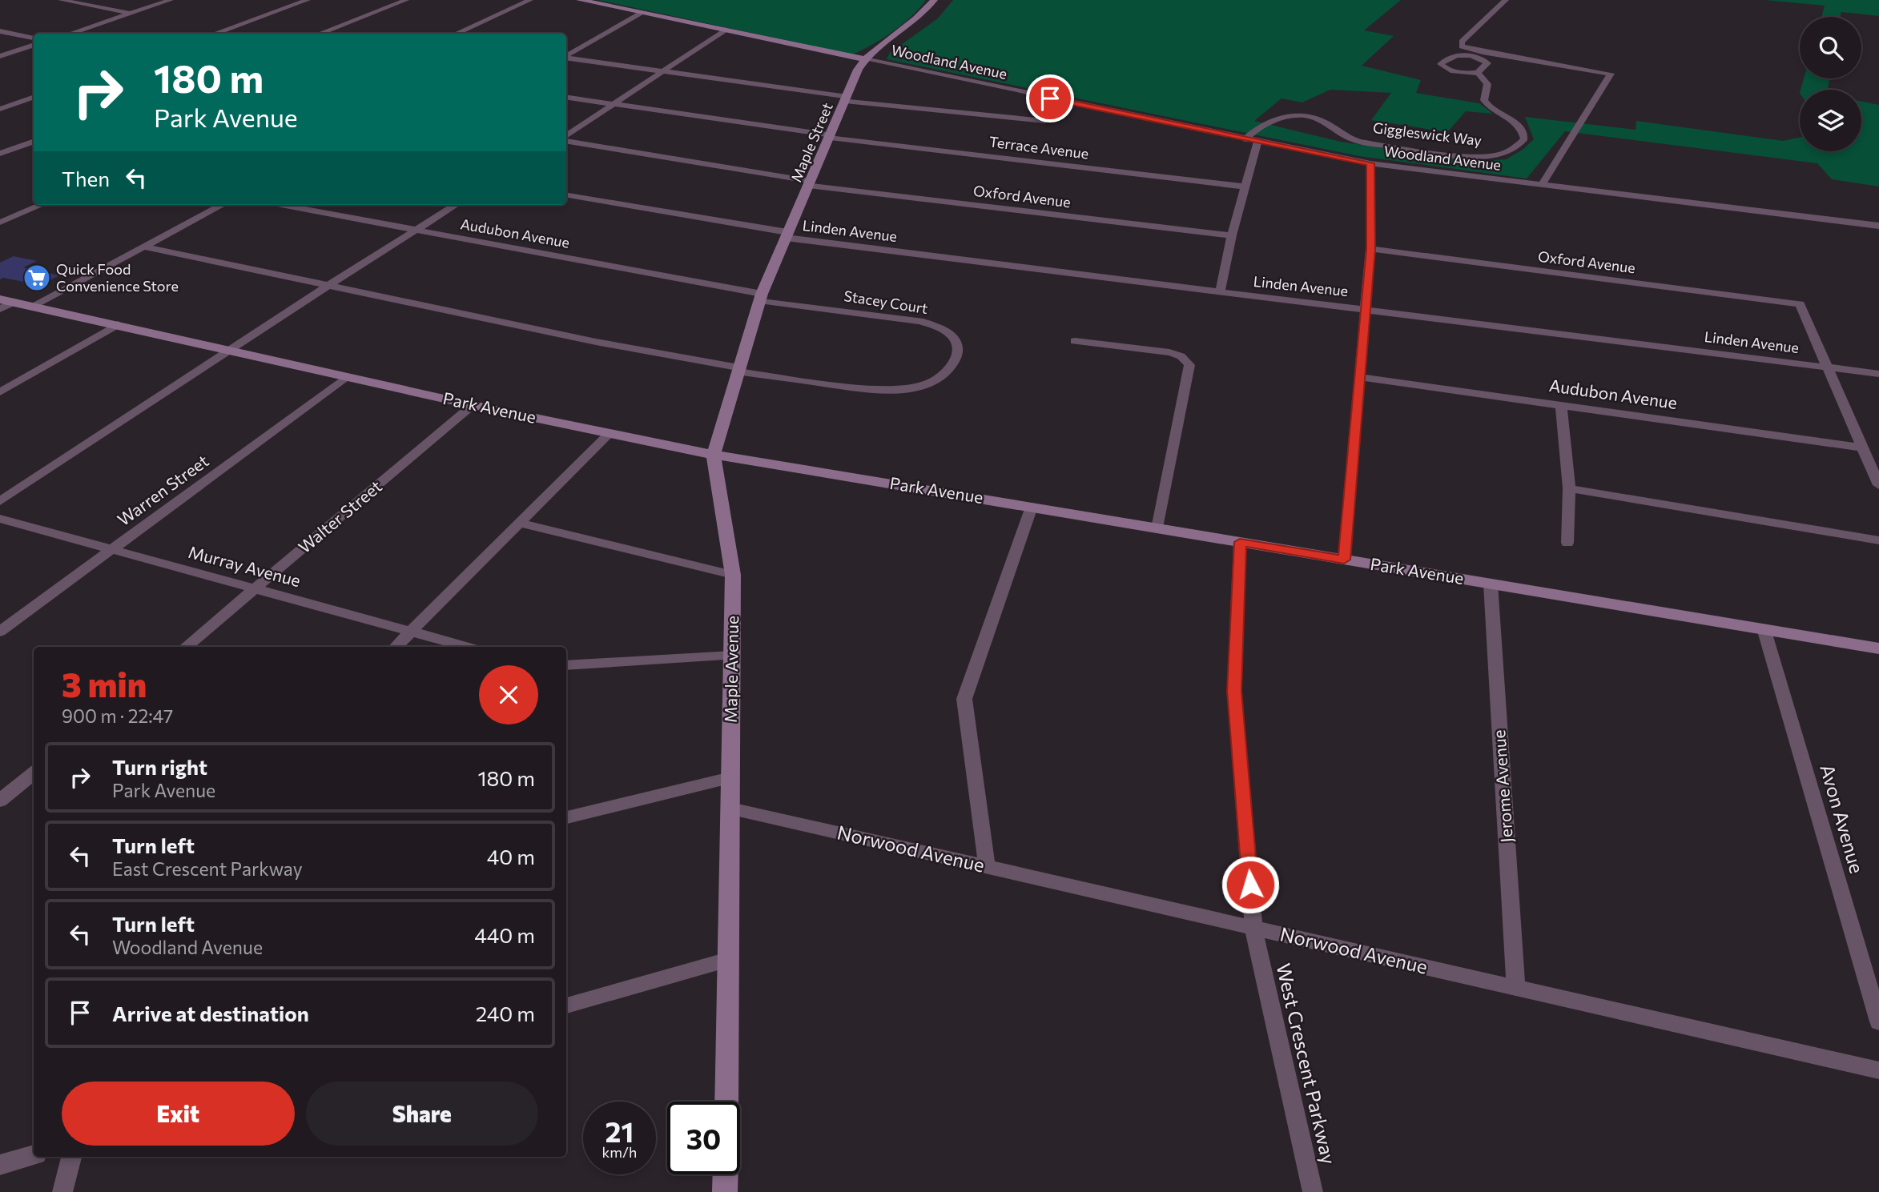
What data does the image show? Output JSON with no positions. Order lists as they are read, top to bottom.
{
  "streets": {
    "main road": [
      "Woodland Avenue",
      "Maple Street",
      "Park Avenue",
      "Maple Avenue"
    ],
    "street": [
      "Giggleswick Way",
      "Terrace Avenue",
      "Oxford Avenue",
      "Linden Avenue",
      "Audubon Avenue",
      "Stacey Court",
      "Warren Street",
      "Walter Street",
      "Murray Avenue",
      "Jerome Avenue",
      "Avon Avenue",
      "Norwood Avenue",
      "West Crescent Parkway"
    ]
  },
  "crossings": [
    ["Woodland Avenue", "Giggleswick Way"],
    ["Woodland Avenue", "Maple Street"],
    ["Maple Street", "Terrace Avenue"],
    ["Maple Street", "Oxford Avenue"],
    ["Maple Street", "Linden Avenue"],
    ["Maple Street", "Maple Avenue"],
    ["Oxford Avenue", "Linden Avenue"],
    ["Linden Avenue", "Maple Avenue"],
    ["Audubon Avenue", "Stacey Court"],
    ["Audubon Avenue", "Maple Avenue"],
    ["Stacey Court", "Maple Avenue"],
    ["Park Avenue", "Warren Street"],
    ["Park Avenue", "Walter Street"],
    ["Park Avenue", "Maple Avenue"],
    ["Park Avenue", "Jerome Avenue"],
    ["Park Avenue", "Avon Avenue"],
    ["Park Avenue", "West Crescent Parkway"],
    ["Warren Street", "Murray Avenue"],
    ["Walter Street", "Murray Avenue"],
    ["Maple Avenue", "Norwood Avenue"],
    ["Jerome Avenue", "Norwood Avenue"],
    ["Norwood Avenue", "West Crescent Parkway"]
  ],
  "places": {
    "supermarket": ["Quick Food Convenience Store"]
  },
  "page": {
    "turn": ["180 m", "Park Avenue"],
    "then": "Then",
    "heading": ["3 min", "900 m · 22:47"],
    "list": [
      {
        "name": "Turn right",
        "note": "Park Avenue",
        "value": "180 m"
      },
      {
        "name": "Turn left",
        "note": "East Crescent Parkway",
        "value": "40 m"
      },
      {
        "name": "Turn left",
        "note": "Woodland Avenue",
        "value": "440 m"
      },
      {
        "name": "Arrive at destination",
        "value": "240 m"
      }
    ],
    "buttons": ["Exit", "Share"],
    "speed": "21 km/h",
    "limit": "30"
  }
}
